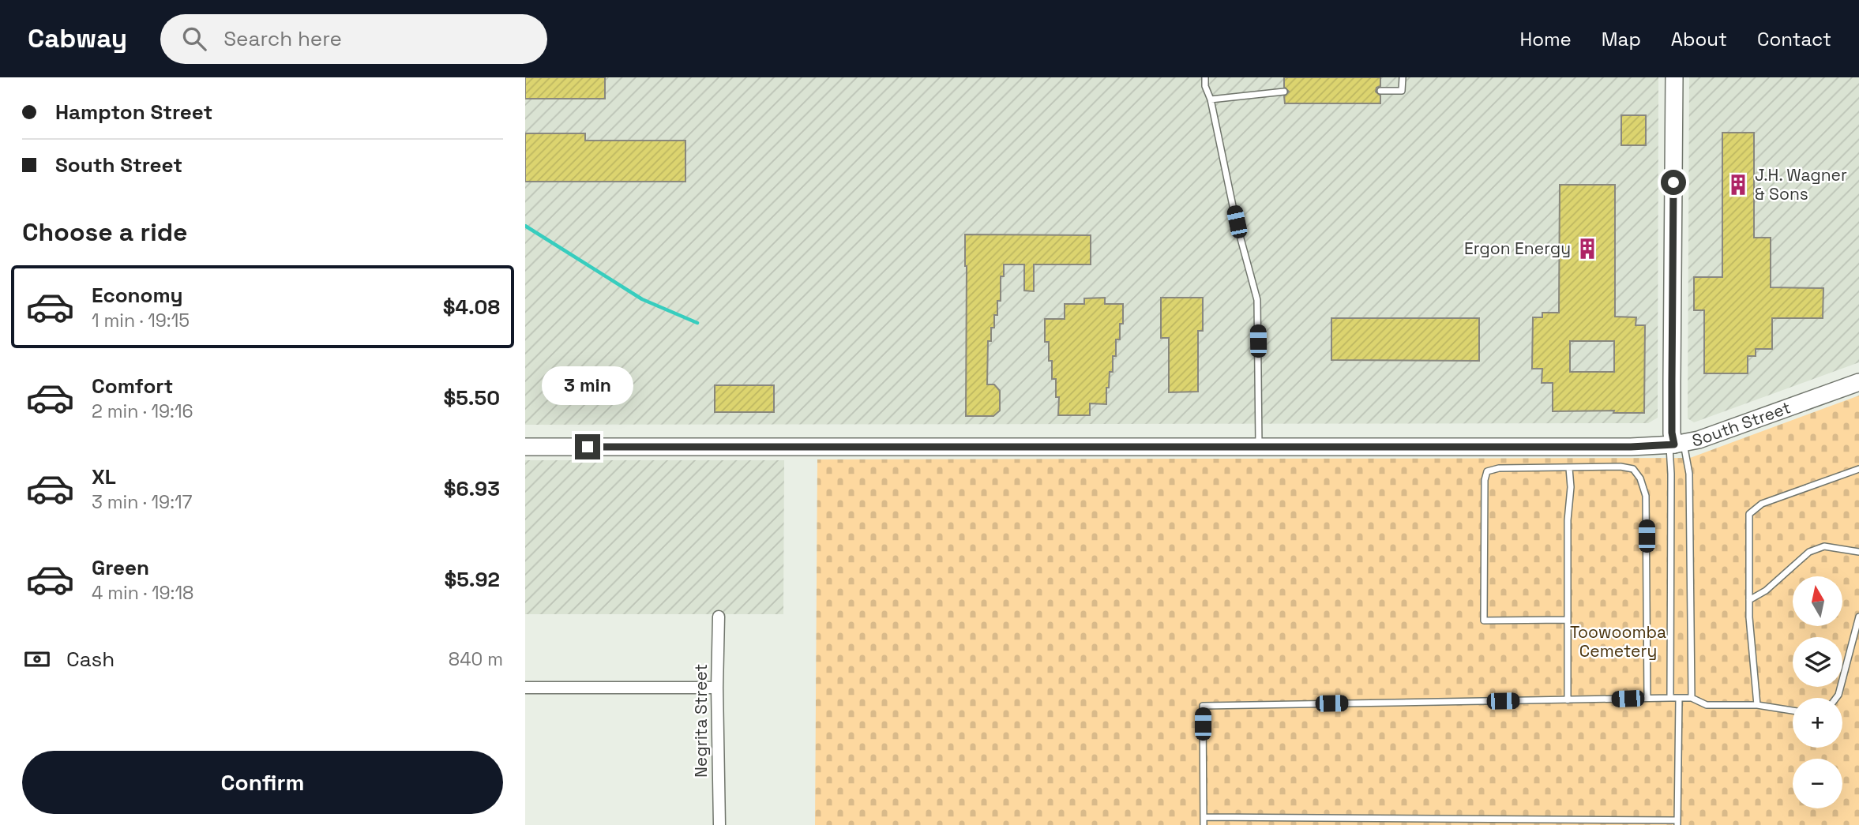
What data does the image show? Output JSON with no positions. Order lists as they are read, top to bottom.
{
  "streets": {
    "street": ["South Street", "Negrita Street"]
  },
  "parks": ["Toowoomba Cemetery"],
  "places": {
    "building": ["J.H. Wagner & Sons", "Ergon Energy"]
  },
  "north": "top",
  "page": {
    "header": "Cabway",
    "search": "Search here",
    "nav": [
      "Home",
      "Map",
      "About",
      "Contact"
    ],
    "banner": ["Hampton Street", "South Street"],
    "heading": "Choose a ride",
    "list": [
      {
        "name": "Economy",
        "note": "1 min · 19:15",
        "value": "$4.08"
      },
      {
        "name": "Comfort",
        "note": "2 min · 19:16",
        "value": "$5.50"
      },
      {
        "name": "XL",
        "note": "3 min · 19:17",
        "value": "$6.93"
      },
      {
        "name": "Green",
        "note": "4 min · 19:18",
        "value": "$5.92"
      }
    ],
    "bubble": "3 min",
    "map_buttons": ["+", "−"],
    "pay": ["Cash", "840 m"],
    "buttons": "Confirm"
  }
}
